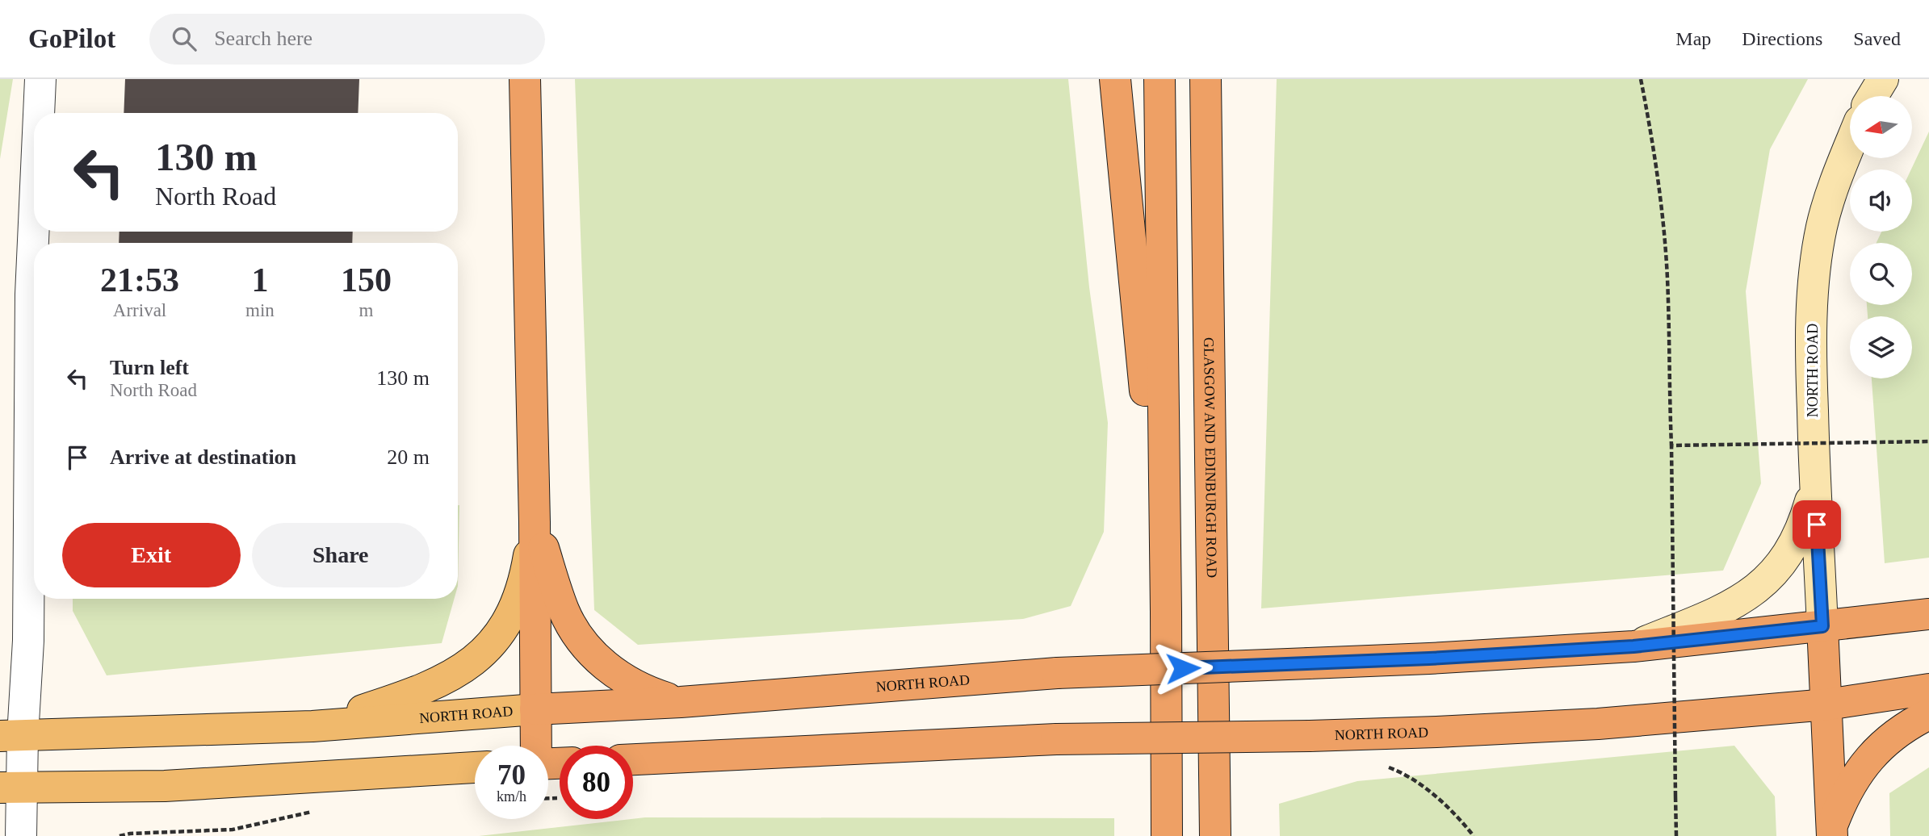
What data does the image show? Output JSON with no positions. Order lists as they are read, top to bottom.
{
  "streets": {
    "highway": ["NORTH ROAD", "GLASGOW AND EDINBURGH ROAD"]
  },
  "north": "left",
  "page": {
    "header": "GoPilot",
    "search": "Search here",
    "nav": ["Map", "Directions", "Saved"],
    "turn": ["130 m", "North Road"],
    "eta": [
      "21:53",
      "Arrival",
      "1",
      "min",
      "150",
      "m"
    ],
    "list": [
      {
        "name": "Turn left",
        "note": "North Road",
        "value": "130 m"
      },
      {
        "name": "Arrive at destination",
        "value": "20 m"
      }
    ],
    "buttons": ["Exit", "Share"],
    "speed": "70 km/h",
    "limit": "80"
  }
}
